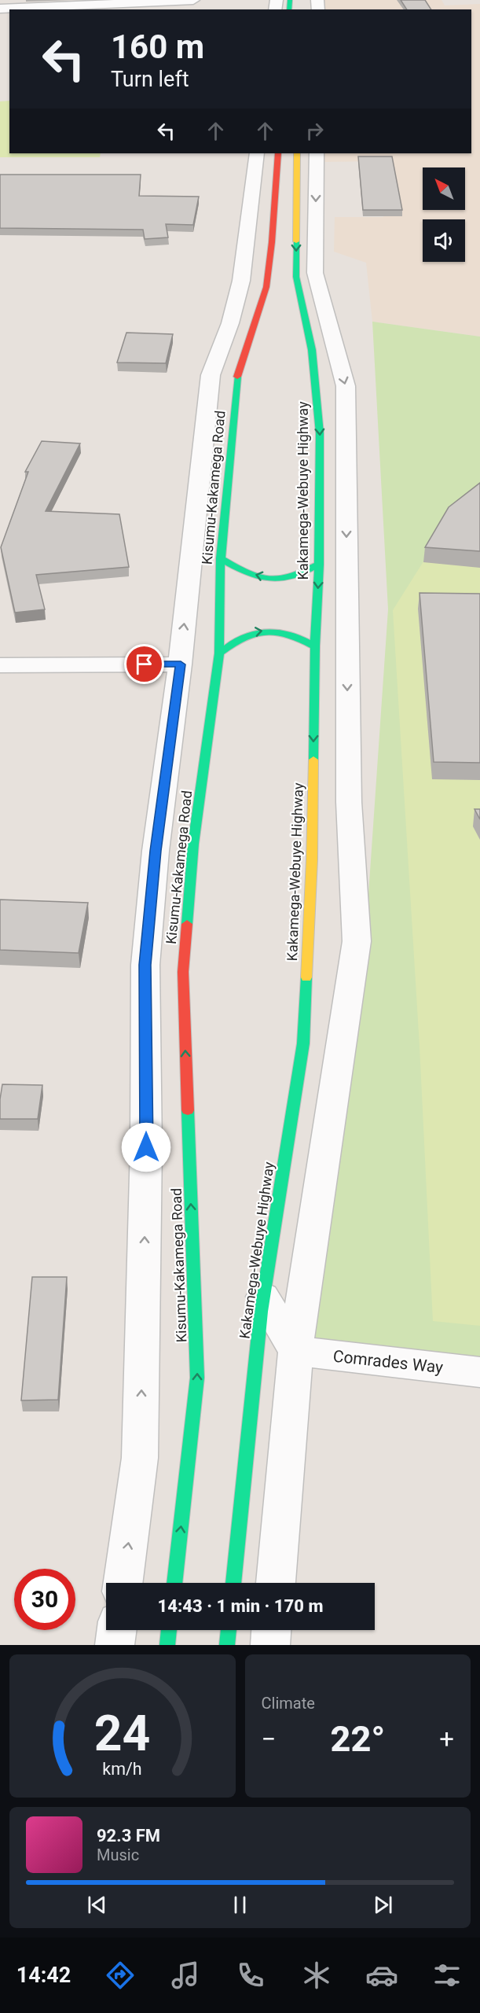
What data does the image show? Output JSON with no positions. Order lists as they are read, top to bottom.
{
  "streets": {
    "highway": ["Kisumu-Kakamega Road", "Kakamega-Webuye Highway"],
    "street": ["Comrades Way"]
  },
  "one_way": ["Kisumu-Kakamega Road", "Kakamega-Webuye Highway"],
  "north": "top left",
  "page": {
    "turn": ["160 m", "Turn left"],
    "limit": "30",
    "trip": "14:43 · 1 min · 170 m",
    "tile": "Climate",
    "heat": ["−", "22°", "+"],
    "song": ["92.3 FM", "Music"],
    "tabs": "14:42",
    "gauge": ["24", "km/h"]
  }
}
